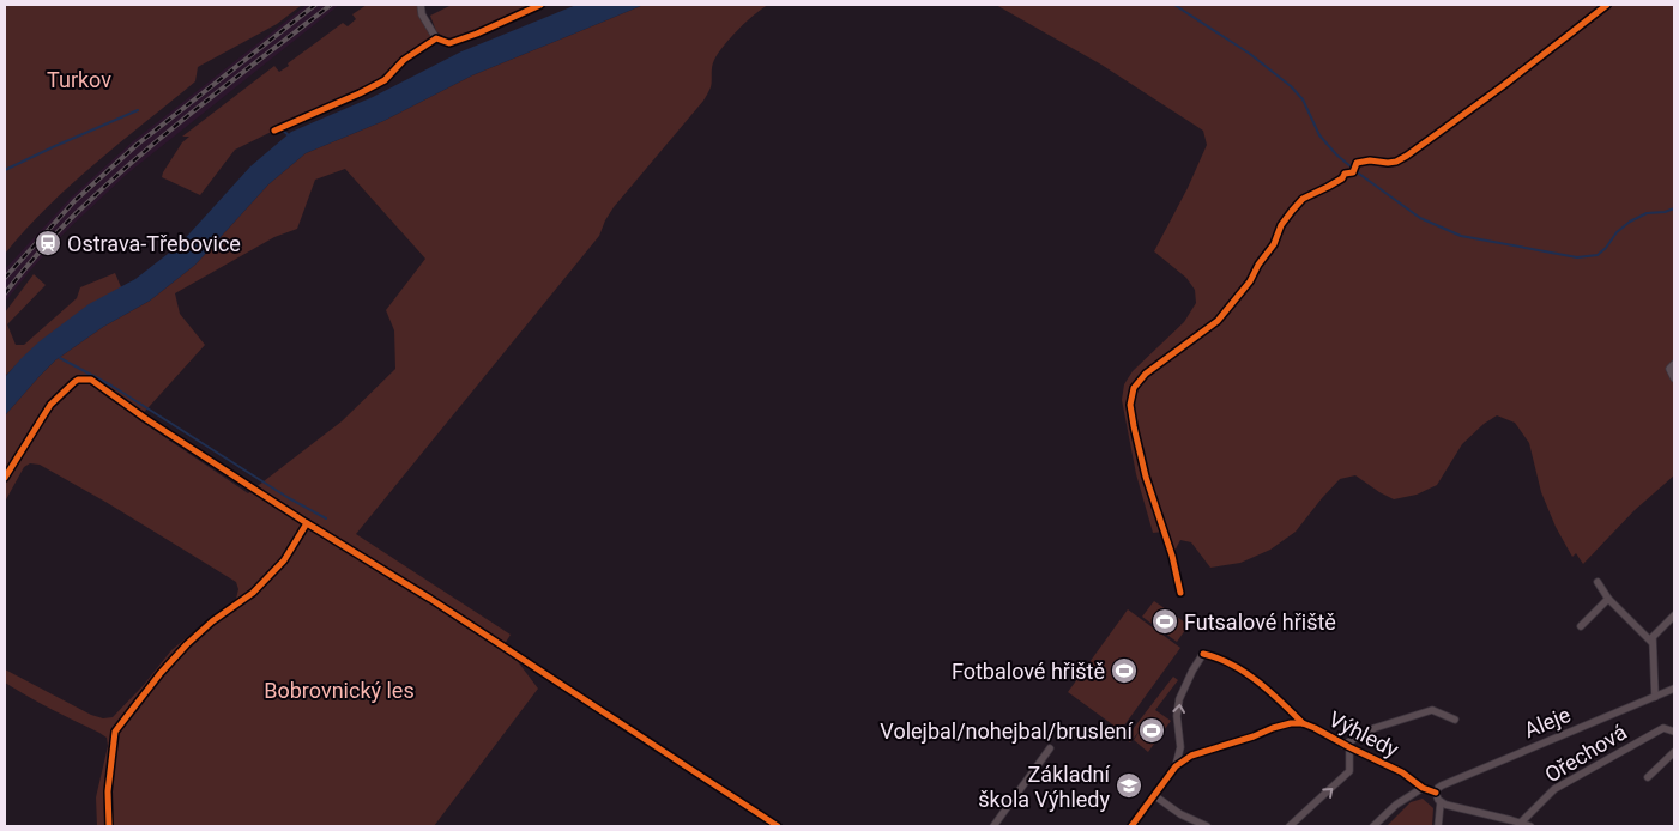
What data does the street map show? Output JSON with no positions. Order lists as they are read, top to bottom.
{
  "streets": {
    "street": ["Aleje", "Výhledy", "Ořechová"]
  },
  "crossings": [
    ["Aleje", "Výhledy"]
  ],
  "parks": ["Turkov", "Bobrovnický les"],
  "places": {
    "station": ["Ostrava-Třebovice"],
    "sports": ["Futsalové hřiště", "Fotbalové hřiště", "Volejbal/nohejbal/bruslení"],
    "school or university": ["Základní škola Výhledy"]
  }
}
